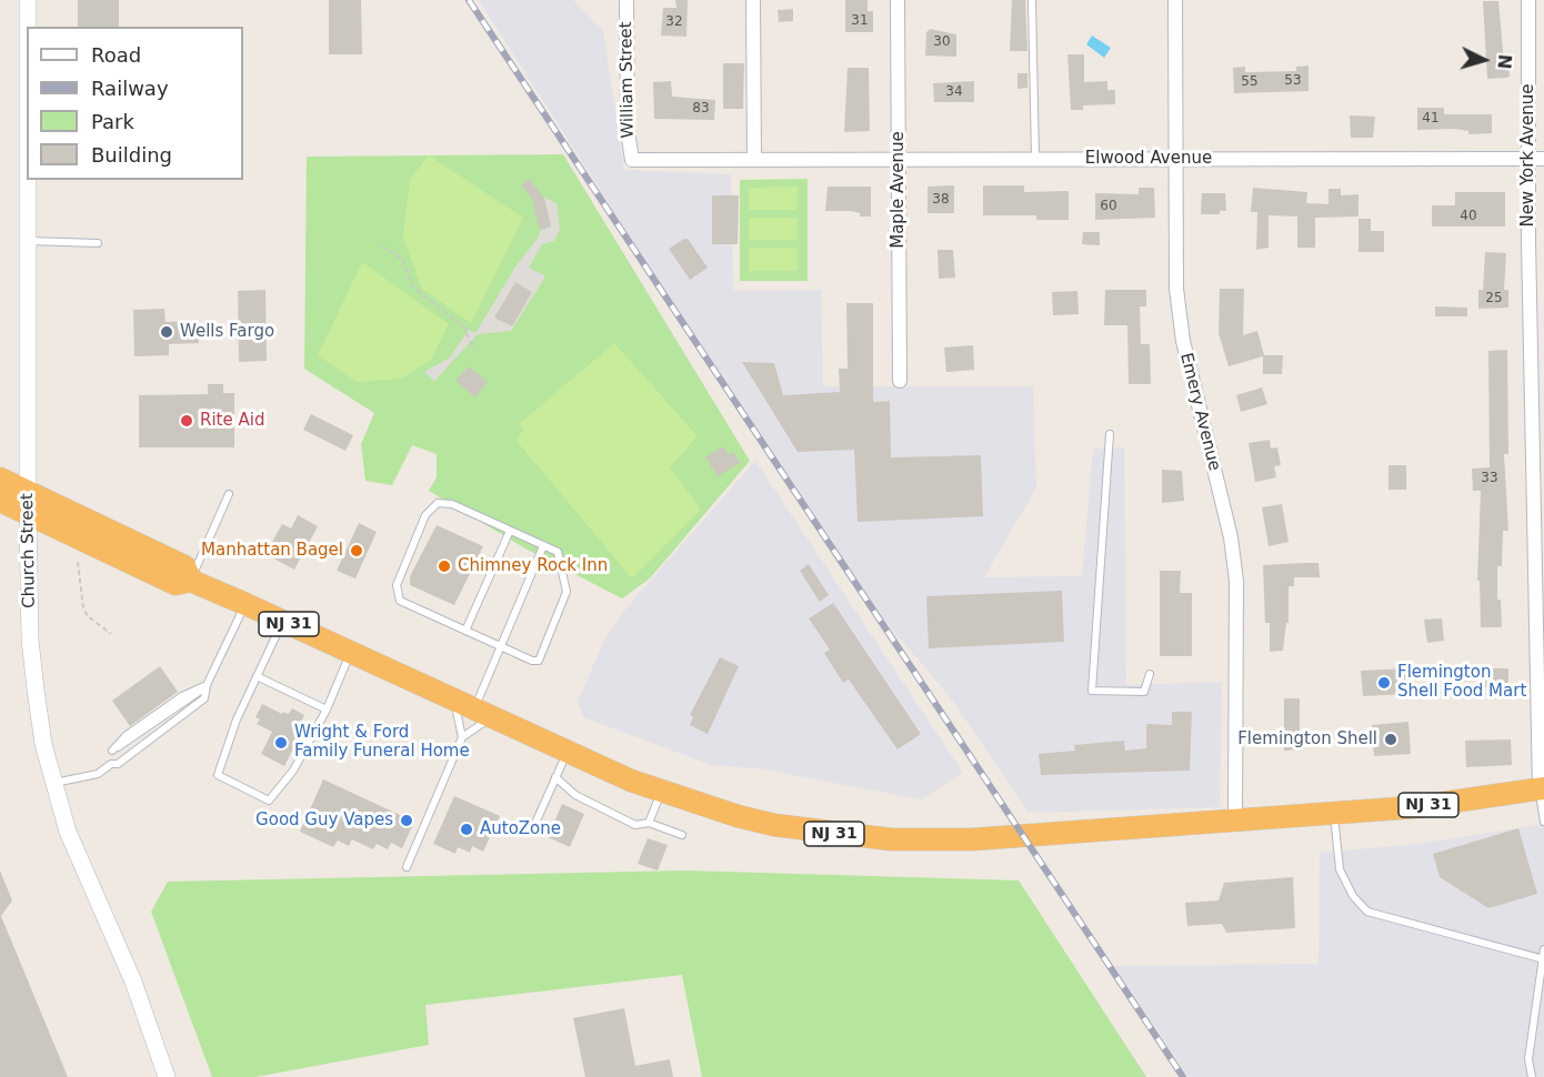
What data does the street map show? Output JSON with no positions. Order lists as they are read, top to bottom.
{
  "streets": {
    "highway": ["NJ 31"],
    "street": [
      "William Street",
      "New York Avenue",
      "Elwood Avenue",
      "Maple Avenue",
      "Emery Avenue",
      "Church Street"
    ]
  },
  "crossings": [
    ["William Street", "Elwood Avenue"],
    ["New York Avenue", "Elwood Avenue"],
    ["New York Avenue", "NJ 31"],
    ["Elwood Avenue", "Maple Avenue"],
    ["Elwood Avenue", "Emery Avenue"],
    ["Emery Avenue", "NJ 31"],
    ["Church Street", "NJ 31"]
  ],
  "places": [
    "Wells Fargo",
    "Rite Aid",
    "Manhattan Bagel",
    "Chimney Rock Inn",
    "Flemington Shell Food Mart",
    "Flemington Shell",
    "Wright & Ford Family Funeral Home",
    "Good Guy Vapes",
    "AutoZone"
  ],
  "house_numbers": [
    "31",
    "32",
    "30",
    "53",
    "55",
    "34",
    "83",
    "41",
    "38",
    "60",
    "40",
    "25",
    "33"
  ],
  "legend": [
    "Road",
    "Railway",
    "Park",
    "Building"
  ],
  "north": "right"
}
